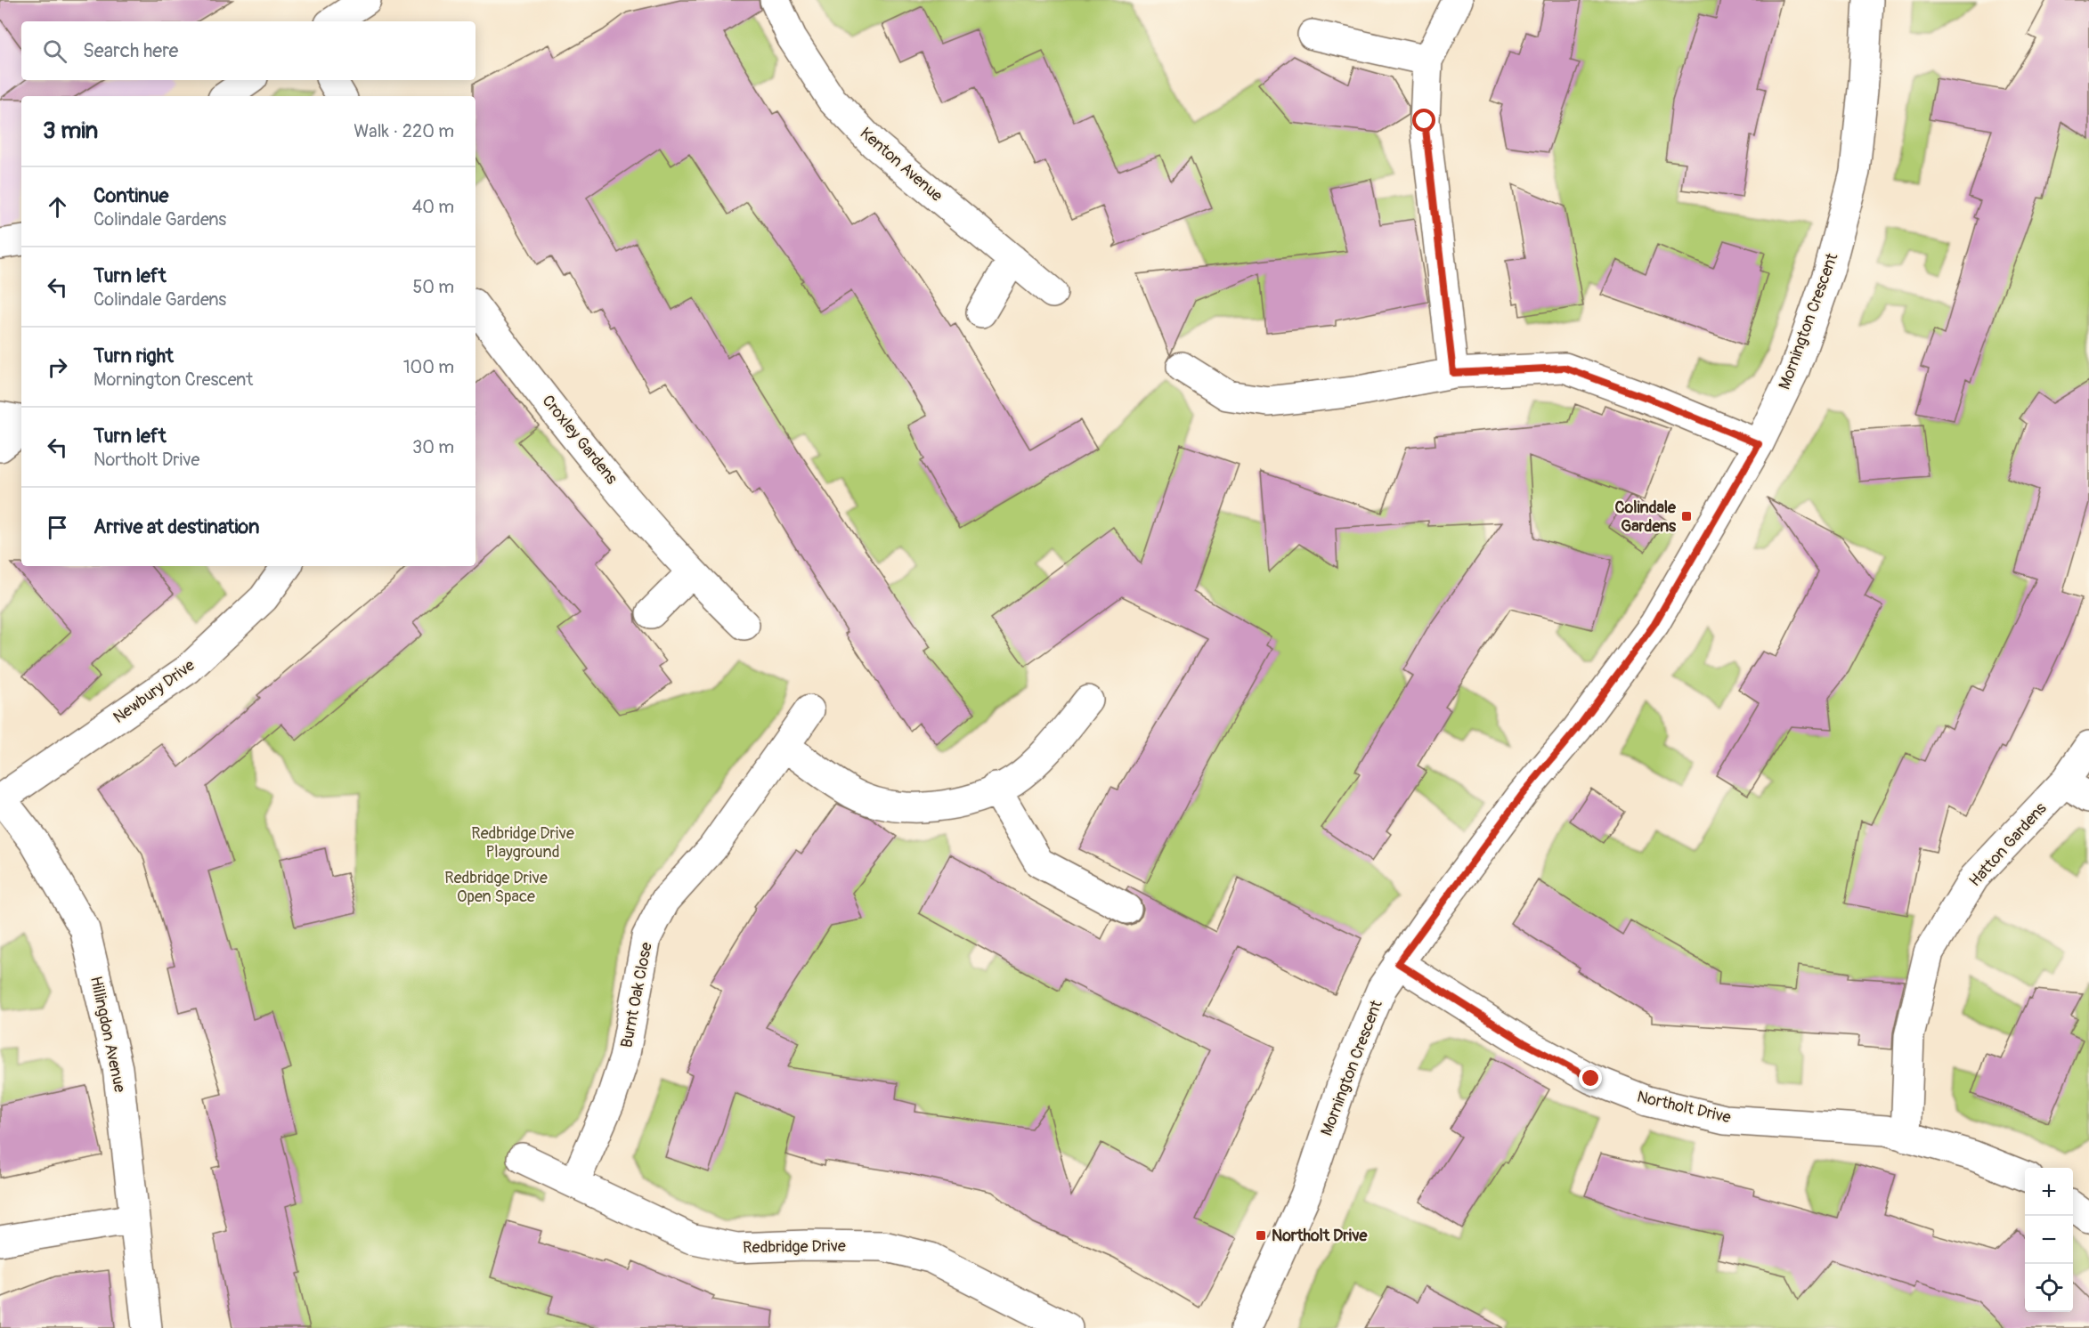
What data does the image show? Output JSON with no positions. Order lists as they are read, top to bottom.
{
  "streets": {
    "street": [
      "Kenton Avenue",
      "Mornington Crescent",
      "Croxley Gardens",
      "Newbury Drive",
      "Hatton Gardens",
      "Burnt Oak Close",
      "Hillingdon Avenue",
      "Northolt Drive",
      "Redbridge Drive"
    ]
  },
  "crossings": [
    ["Mornington Crescent", "Northolt Drive"],
    ["Newbury Drive", "Hillingdon Avenue"],
    ["Hatton Gardens", "Northolt Drive"],
    ["Burnt Oak Close", "Redbridge Drive"]
  ],
  "parks": ["Redbridge Drive Playground", "Redbridge Drive Open Space"],
  "places": {
    "transit": ["Colindale Gardens", "Northolt Drive"]
  },
  "page": {
    "search": "Search here",
    "heading": ["3 min", "Walk · 220 m"],
    "list": [
      ["Continue", "Colindale Gardens", "40 m"],
      ["Turn left", "Colindale Gardens", "50 m"],
      ["Turn right", "Mornington Crescent", "100 m"],
      ["Turn left", "Northolt Drive", "30 m"],
      "Arrive at destination"
    ],
    "map_buttons": ["+", "−"]
  }
}
